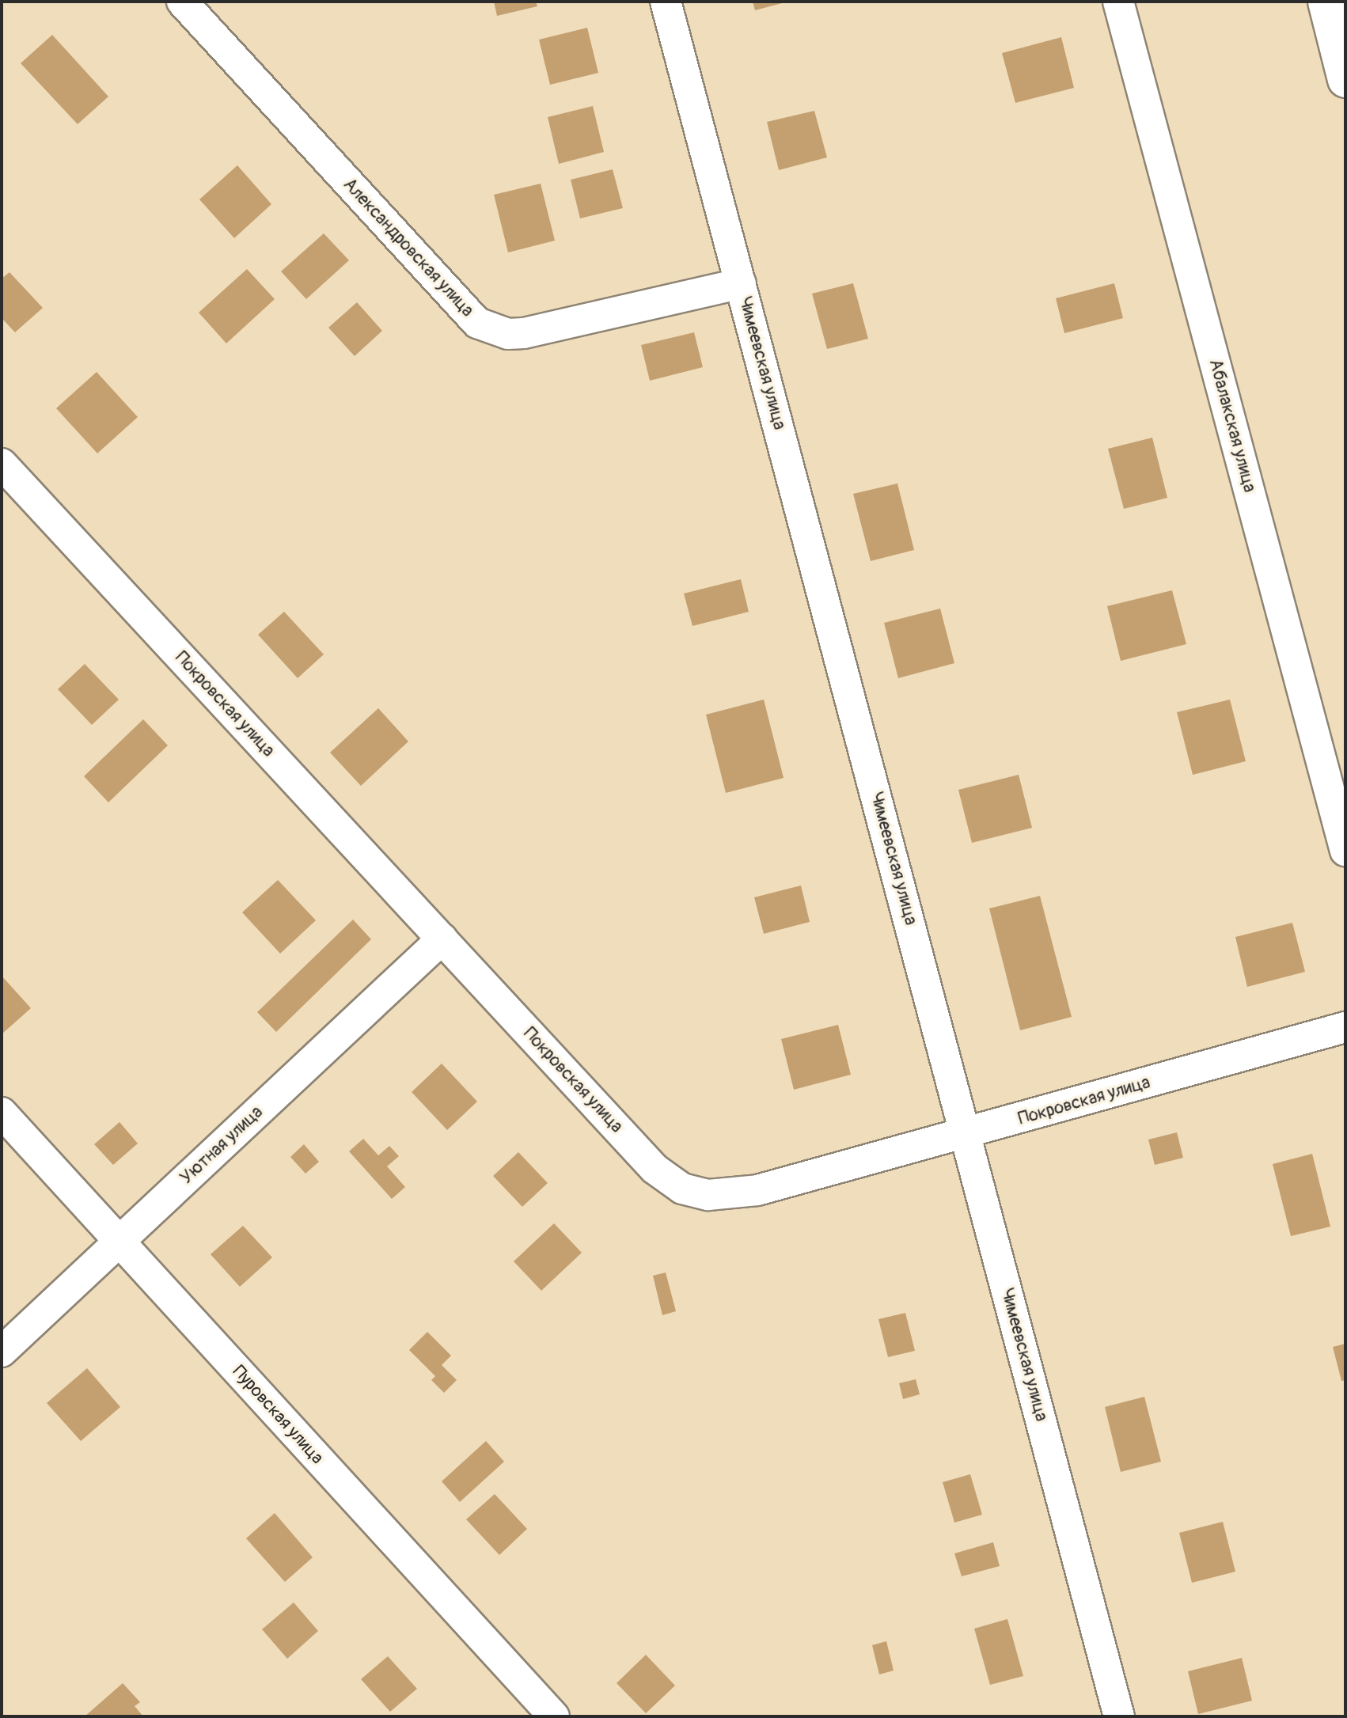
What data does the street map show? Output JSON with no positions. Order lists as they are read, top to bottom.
{
  "streets": {
    "street": [
      "Александровская улица",
      "Чимеевская улица",
      "Абалакская улица",
      "Покровская улица",
      "Уютная улица",
      "Пуровская улица"
    ]
  },
  "crossings": [
    ["Александровская улица", "Чимеевская улица"],
    ["Чимеевская улица", "Покровская улица"],
    ["Покровская улица", "Уютная улица"],
    ["Уютная улица", "Пуровская улица"]
  ]
}
